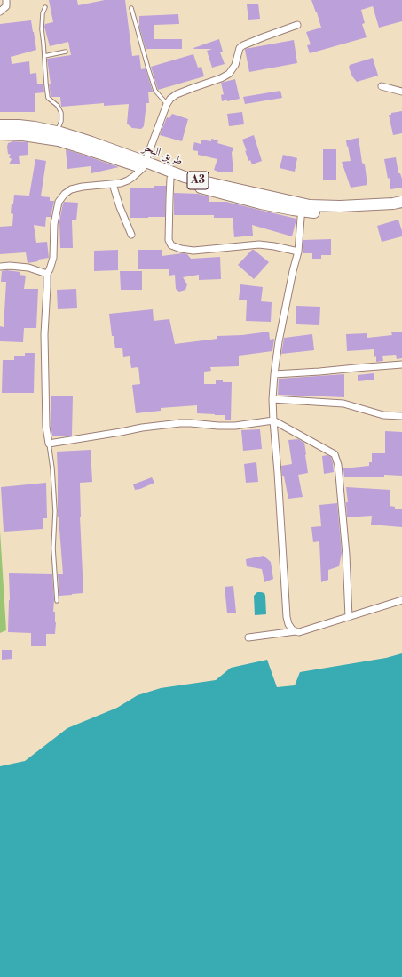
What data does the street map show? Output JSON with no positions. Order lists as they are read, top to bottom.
{
  "streets": {
    "highway": ["طريق البحر", "A3"]
  }
}
